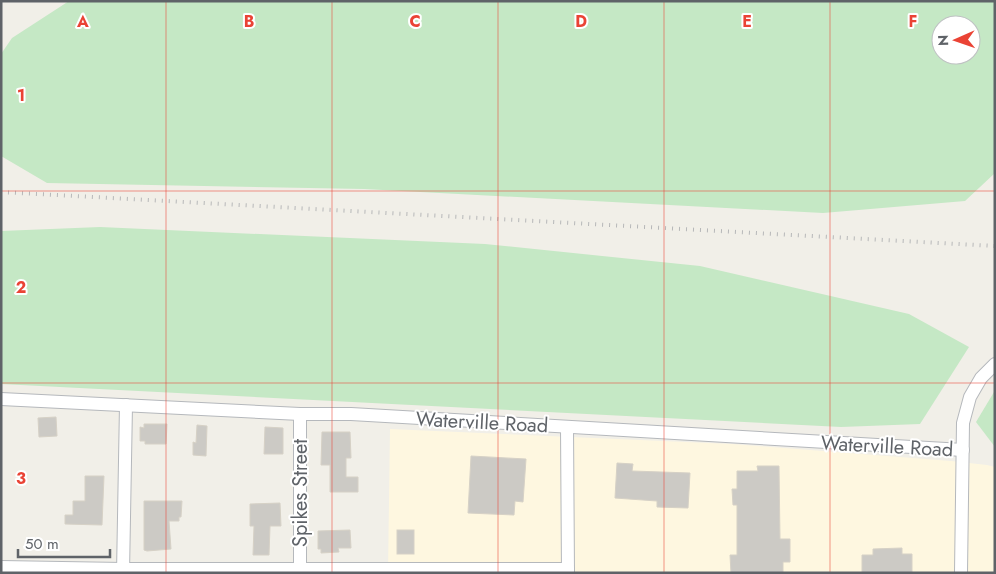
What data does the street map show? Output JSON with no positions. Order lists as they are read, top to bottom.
{
  "streets": {
    "street": ["Waterville Road", "Spikes Street"]
  },
  "crossings": [
    ["Waterville Road", "Spikes Street"]
  ],
  "scale_bar": "50 m",
  "north": "left",
  "grid": {
    "columns": [
      "A",
      "B",
      "C",
      "D",
      "E",
      "F"
    ],
    "rows": ["1", "2", "3"]
  }
}
